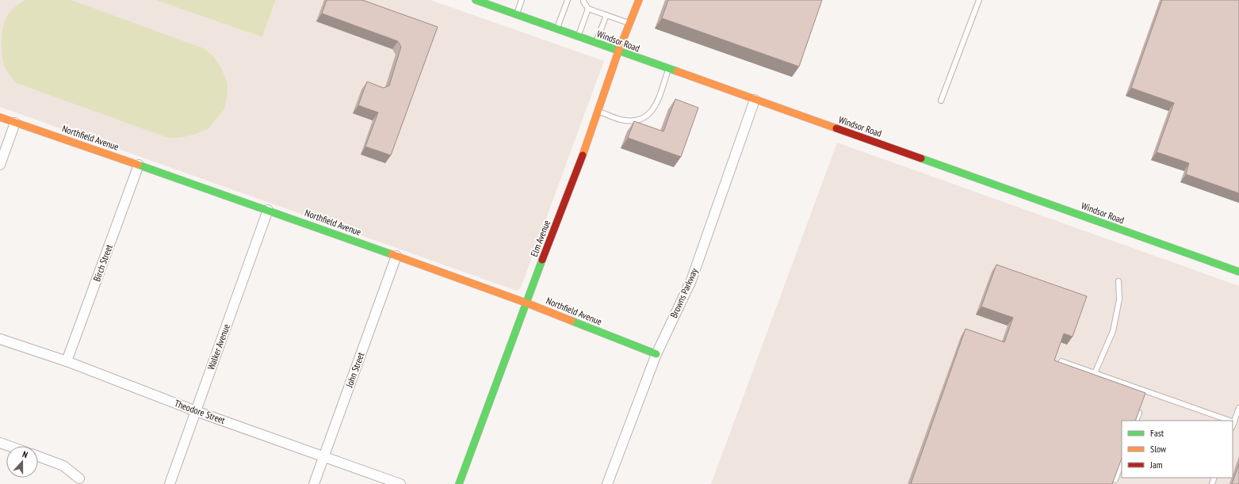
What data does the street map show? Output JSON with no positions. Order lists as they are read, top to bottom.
{
  "streets": {
    "street": [
      "Windsor Road",
      "Northfield Avenue",
      "Elm Avenue",
      "Birch Street",
      "Browns Parkway",
      "Walker Avenue",
      "John Street",
      "Theodore Street"
    ]
  },
  "crossings": [
    ["Windsor Road", "Elm Avenue"],
    ["Windsor Road", "Browns Parkway"],
    ["Northfield Avenue", "Elm Avenue"],
    ["Northfield Avenue", "Birch Street"],
    ["Northfield Avenue", "Browns Parkway"],
    ["Northfield Avenue", "Walker Avenue"],
    ["Northfield Avenue", "John Street"],
    ["Birch Street", "Theodore Street"],
    ["Walker Avenue", "Theodore Street"],
    ["John Street", "Theodore Street"]
  ],
  "legend": ["Fast", "Slow", "Jam"],
  "north": "top"
}
